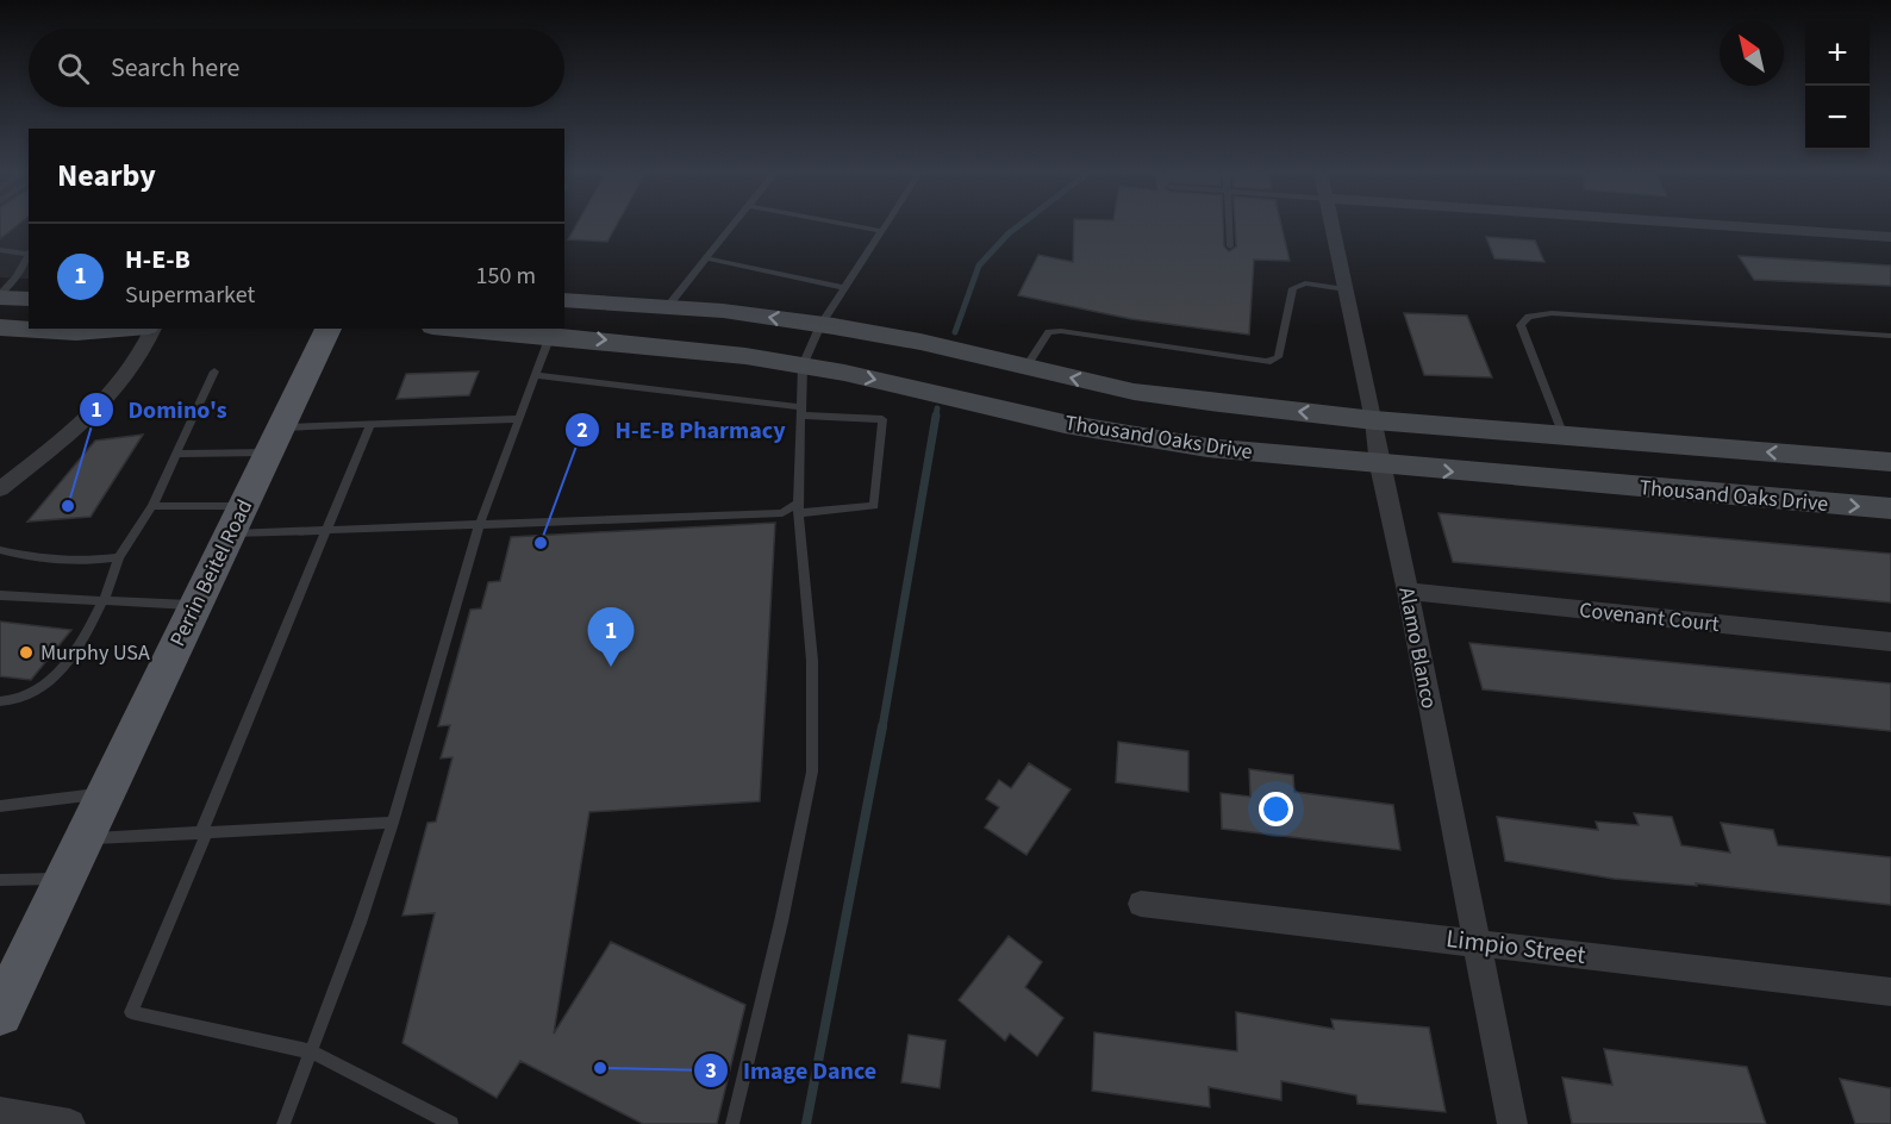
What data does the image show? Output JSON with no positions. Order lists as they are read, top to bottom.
{
  "streets": {
    "main road": ["Thousand Oaks Drive", "Perrin Beitel Road"],
    "street": ["Covenant Court", "Alamo Blanco", "Limpio Street"]
  },
  "crossings": [
    ["Thousand Oaks Drive", "Alamo Blanco"],
    ["Covenant Court", "Alamo Blanco"],
    ["Alamo Blanco", "Limpio Street"]
  ],
  "places": [
    "Domino's",
    "H-E-B Pharmacy",
    "Murphy USA",
    "Image Dance"
  ],
  "north": "top left",
  "page": {
    "map_buttons": ["+", "−"],
    "search": "Search here",
    "heading": "Nearby",
    "list": [
      {
        "mark": "1",
        "name": "H-E-B",
        "note": "Supermarket",
        "value": "150 m"
      }
    ],
    "pins": "1"
  }
}
